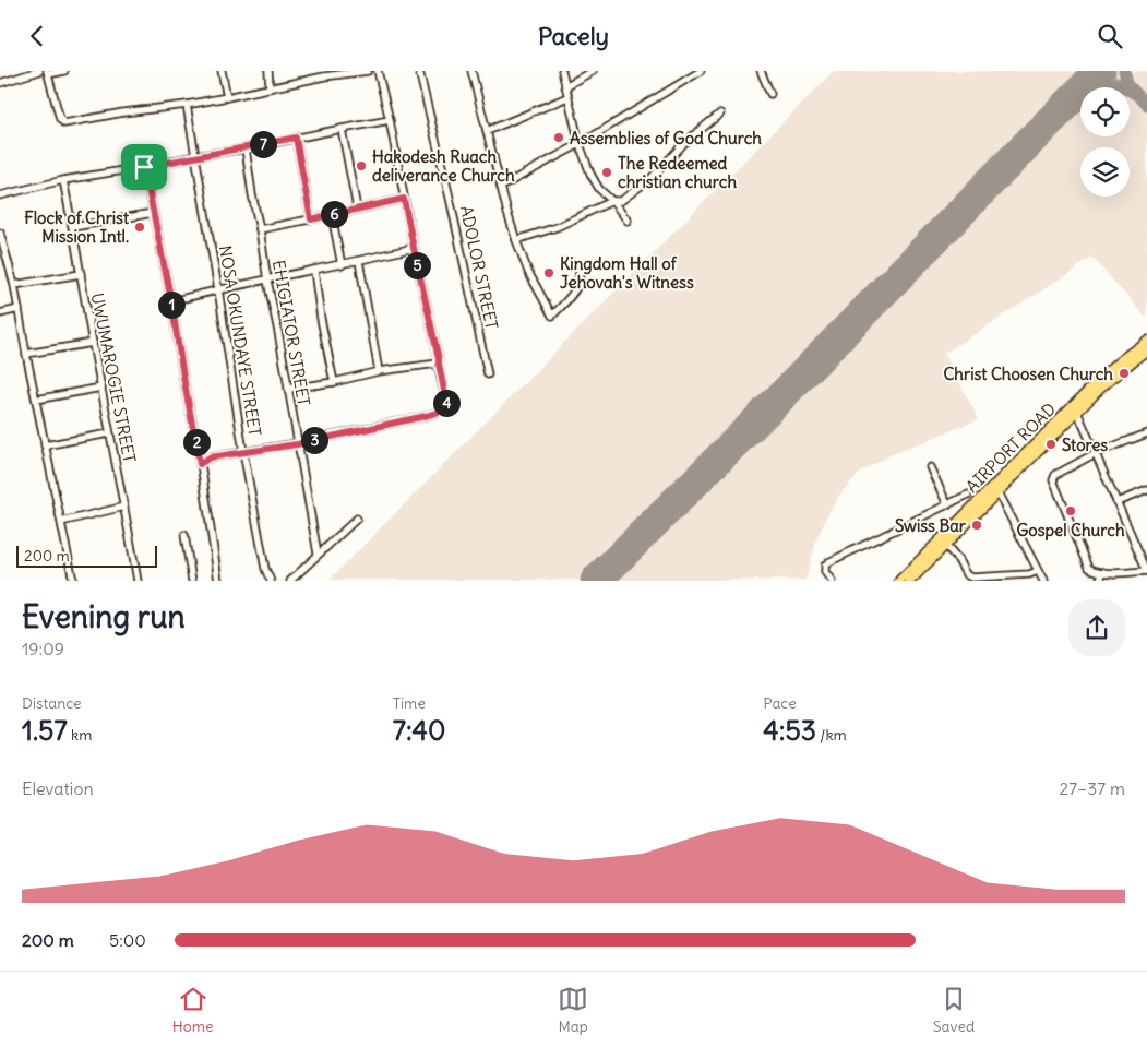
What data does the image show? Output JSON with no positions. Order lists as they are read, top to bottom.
{
  "streets": {
    "main road": ["AIRPORT ROAD"],
    "street": [
      "ADOLOR STREET",
      "EHIGIATOR STREET",
      "NOSA OKUNDAYE STREET",
      "UWUMAROGIE STREET"
    ]
  },
  "places": [
    "Assemblies of God Church",
    "Hakodesh Ruach deliverance Church",
    "The Redeemed christian church",
    "Flock of Christ Mission Intl.",
    "Kingdom Hall of Jehovah's Witness",
    "Christ Choosen Church",
    "Stores",
    "Gospel Church",
    "Swiss Bar"
  ],
  "scale_bar": "200 m",
  "page": {
    "header": "Pacely",
    "pins": [
      "7",
      "6",
      "5",
      "1",
      "4",
      "3",
      "2"
    ],
    "scale": "200 m",
    "heading": ["Evening run", "19:09"],
    "stats": [
      ["Distance", "1.57 km"],
      ["Time", "7:40"],
      ["Pace", "4:53 /km"]
    ],
    "chart": ["Elevation", "27–37 m"],
    "list": [
      {
        "name": "200 m",
        "note": "5:00"
      }
    ],
    "tabs": ["Home", "Map", "Saved"]
  }
}
